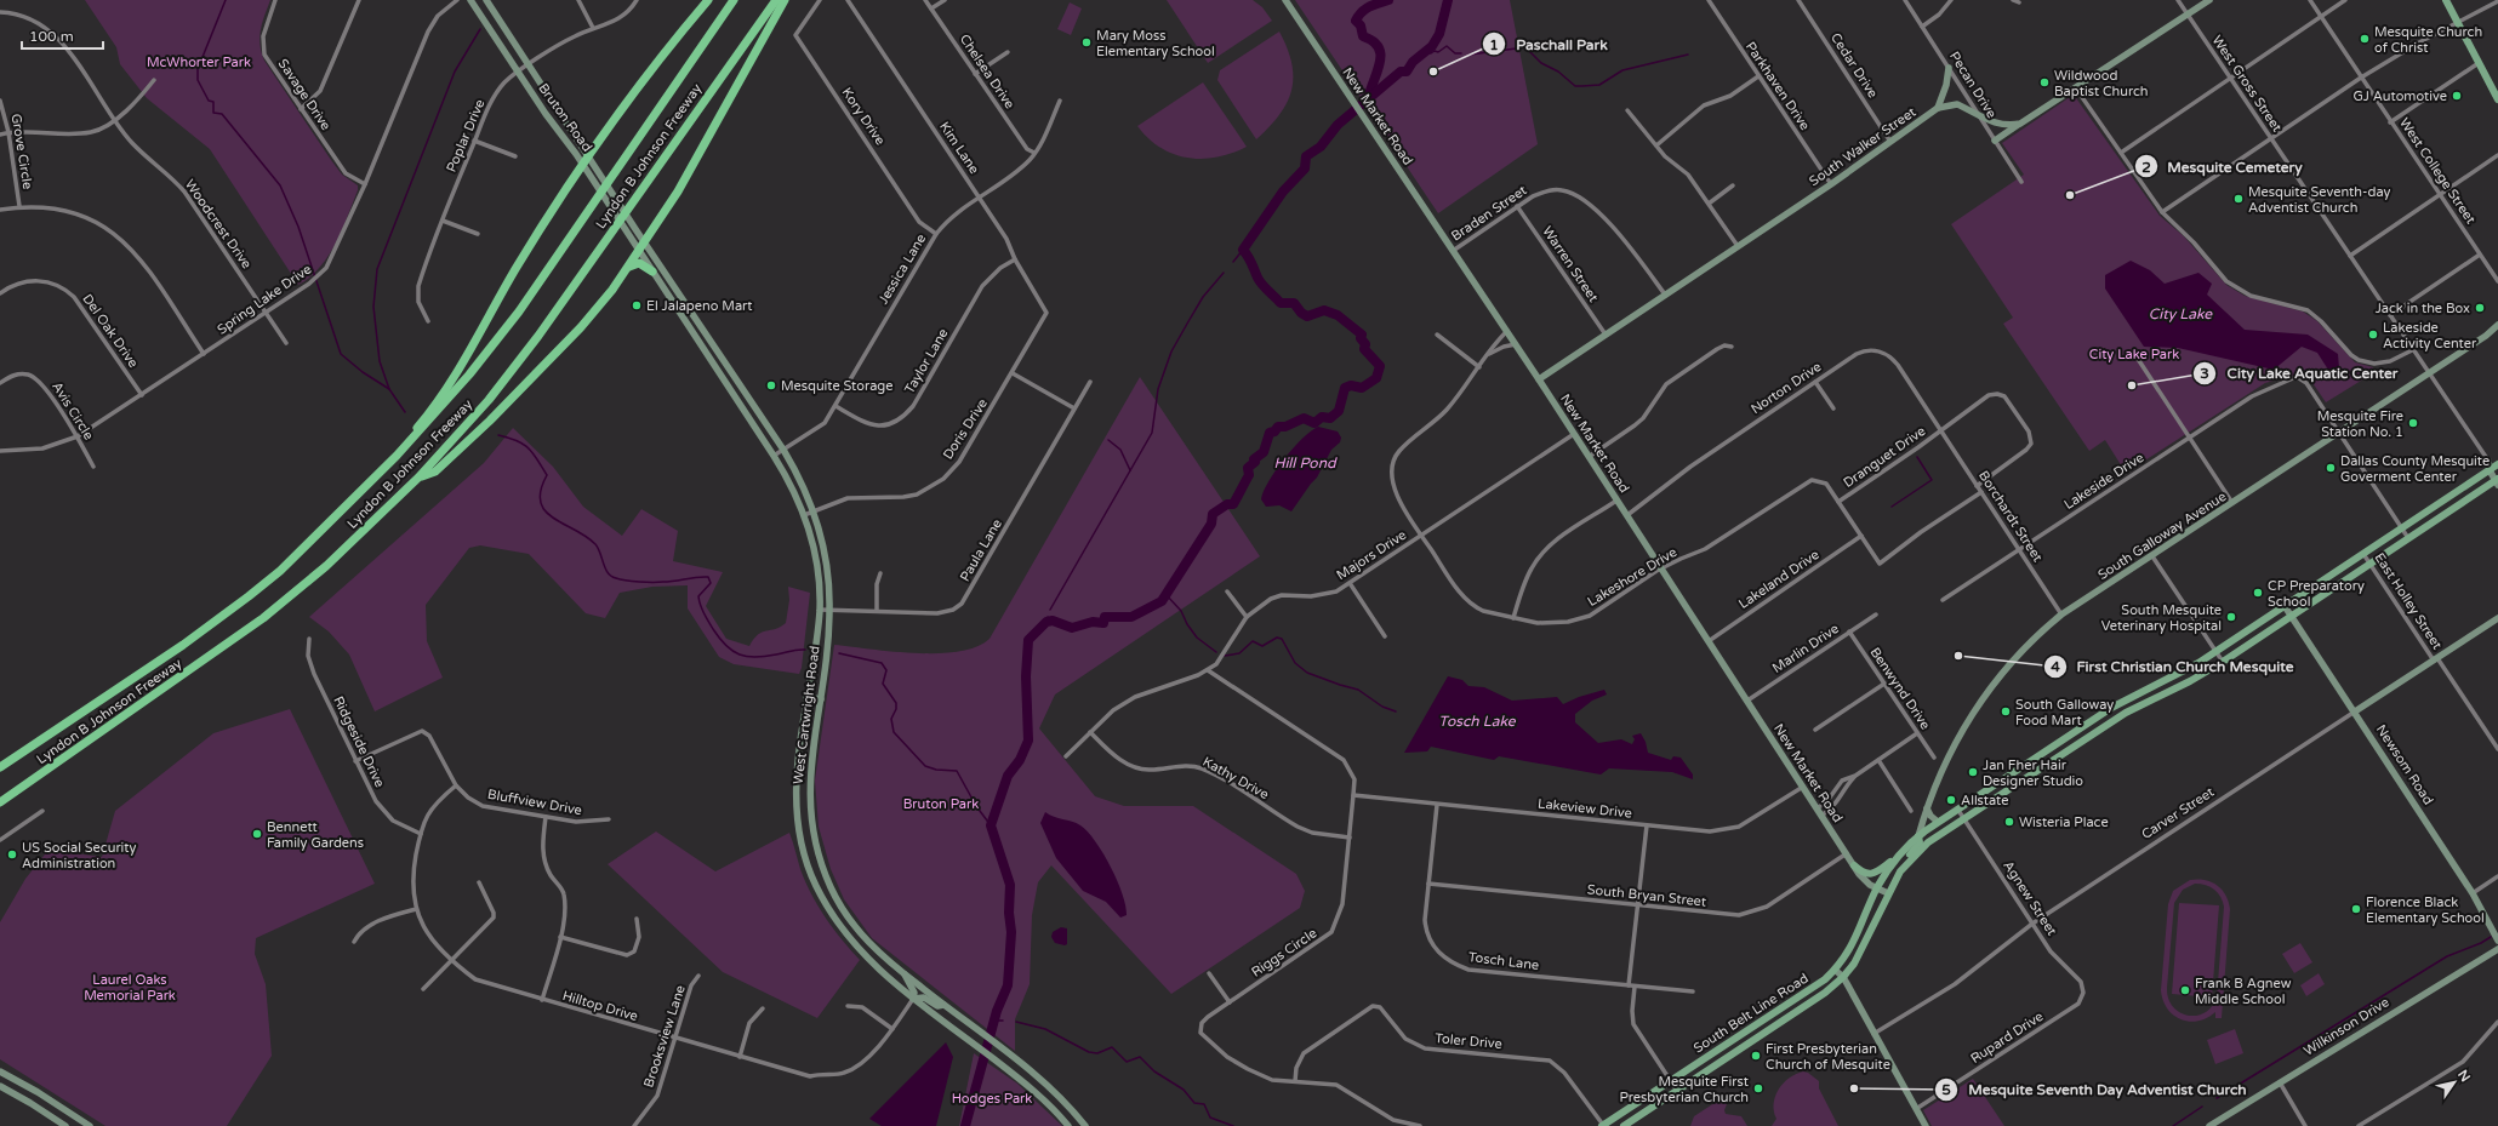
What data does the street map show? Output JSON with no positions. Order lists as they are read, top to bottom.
{
  "streets": {
    "highway": ["Lyndon B Johnson Freeway"],
    "main road": [
      "New Market Road",
      "Bruton Road",
      "South Walker Street",
      "South Galloway Avenue",
      "West Cartwright Road",
      "Newsom Road",
      "Carver Street",
      "South Belt Line Road",
      "Wilkinson Drive"
    ],
    "street": [
      "Cedar Drive",
      "Chelsea Drive",
      "West Gross Street",
      "Pecan Drive",
      "Parkhaven Drive",
      "Savage Drive",
      "Kory Drive",
      "Poplar Drive",
      "Kim Lane",
      "Grove Circle",
      "West College Street",
      "Braden Street",
      "Woodcrest Drive",
      "Warren Street",
      "Jessica Lane",
      "Spring Lake Drive",
      "Del Oak Drive",
      "Taylor Lane",
      "Norton Drive",
      "Avis Circle",
      "Doris Drive",
      "Dranguet Drive",
      "Lakeside Drive",
      "Borchardt Street",
      "Paula Lane",
      "Majors Drive",
      "Lakeshore Drive",
      "Lakeland Drive",
      "East Holley Street",
      "Marlin Drive",
      "Benwynd Drive",
      "Ridgeside Drive",
      "Kathy Drive",
      "Bluffview Drive",
      "Lakeview Drive",
      "South Bryan Street",
      "Agnew Street",
      "Riggs Circle",
      "Tosch Lane",
      "Hilltop Drive",
      "Brooksview Lane",
      "Rupard Drive",
      "Toler Drive"
    ]
  },
  "crossings": [
    ["Cedar Drive", "South Walker Street"],
    ["Chelsea Drive", "Jessica Lane"],
    ["West Gross Street", "South Galloway Avenue"],
    ["Parkhaven Drive", "South Walker Street"],
    ["Savage Drive", "Spring Lake Drive"],
    ["Kory Drive", "Jessica Lane"],
    ["New Market Road", "South Walker Street"],
    ["New Market Road", "Braden Street"],
    ["New Market Road", "Norton Drive"],
    ["New Market Road", "Majors Drive"],
    ["New Market Road", "Lakeshore Drive"],
    ["New Market Road", "Lakeland Drive"],
    ["New Market Road", "Marlin Drive"],
    ["New Market Road", "Lakeview Drive"],
    ["New Market Road", "South Bryan Street"],
    ["New Market Road", "South Belt Line Road"],
    ["Bruton Road", "Poplar Drive"],
    ["Bruton Road", "West Cartwright Road"],
    ["South Walker Street", "Braden Street"],
    ["South Walker Street", "Warren Street"],
    ["Kim Lane", "Jessica Lane"],
    ["Kim Lane", "Taylor Lane"],
    ["Kim Lane", "Doris Drive"],
    ["Braden Street", "Warren Street"],
    ["Woodcrest Drive", "Spring Lake Drive"],
    ["Jessica Lane", "Taylor Lane"],
    ["Jessica Lane", "West Cartwright Road"],
    ["Spring Lake Drive", "Del Oak Drive"],
    ["Spring Lake Drive", "Avis Circle"],
    ["Norton Drive", "Dranguet Drive"],
    ["Norton Drive", "Borchardt Street"],
    ["Doris Drive", "West Cartwright Road"],
    ["Dranguet Drive", "Borchardt Street"],
    ["Dranguet Drive", "Lakeshore Drive"],
    ["Lakeside Drive", "Borchardt Street"],
    ["Lakeside Drive", "South Galloway Avenue"],
    ["Borchardt Street", "South Galloway Avenue"],
    ["Borchardt Street", "Lakeshore Drive"],
    ["Paula Lane", "West Cartwright Road"],
    ["Majors Drive", "Lakeshore Drive"],
    ["Majors Drive", "Kathy Drive"],
    ["Majors Drive", "Riggs Circle"],
    ["Lakeshore Drive", "Lakeland Drive"],
    ["East Holley Street", "Carver Street"],
    ["Marlin Drive", "Benwynd Drive"],
    ["West Cartwright Road", "Hilltop Drive"],
    ["Ridgeside Drive", "Bluffview Drive"],
    ["Ridgeside Drive", "Hilltop Drive"],
    ["Newsom Road", "Carver Street"],
    ["Kathy Drive", "Riggs Circle"],
    ["Bluffview Drive", "Hilltop Drive"],
    ["Lakeview Drive", "Riggs Circle"],
    ["Lakeview Drive", "Tosch Lane"],
    ["Carver Street", "Agnew Street"],
    ["South Bryan Street", "Tosch Lane"],
    ["Agnew Street", "Rupard Drive"],
    ["Riggs Circle", "Toler Drive"],
    ["Hilltop Drive", "Brooksview Lane"],
    ["South Belt Line Road", "Toler Drive"]
  ],
  "water": ["City Lake", "Hill Pond", "Tosch Lake"],
  "parks": [
    "McWhorter Park",
    "City Lake Park",
    "Bruton Park",
    "Laurel Oaks Memorial Park",
    "Hodges Park"
  ],
  "places": [
    "Mesquite Church of Christ",
    "Mary Moss Elementary School",
    "Paschall Park",
    "Wildwood Baptist Church",
    "GJ Automotive",
    "Mesquite Cemetery",
    "Mesquite Seventh-day Adventist Church",
    "El Jalapeno Mart",
    "Jack in the Box",
    "Lakeside Activity Center",
    "Mesquite Storage",
    "City Lake Aquatic Center",
    "Mesquite Fire Station No. 1",
    "Dallas County Mesquite Goverment Center",
    "CP Preparatory School",
    "South Mesquite Veterinary Hospital",
    "First Christian Church Mesquite",
    "South Galloway Food Mart",
    "Jan Fher Hair Designer Studio",
    "Allstate",
    "Wisteria Place",
    "Bennett Family Gardens",
    "US Social Security Administration",
    "Florence Black Elementary School",
    "Frank B Agnew Middle School",
    "First Presbyterian Church of Mesquite",
    "Mesquite First Presbyterian Church",
    "Mesquite Seventh Day Adventist Church"
  ],
  "scale_bar": "100 m",
  "north": "top right"
}
